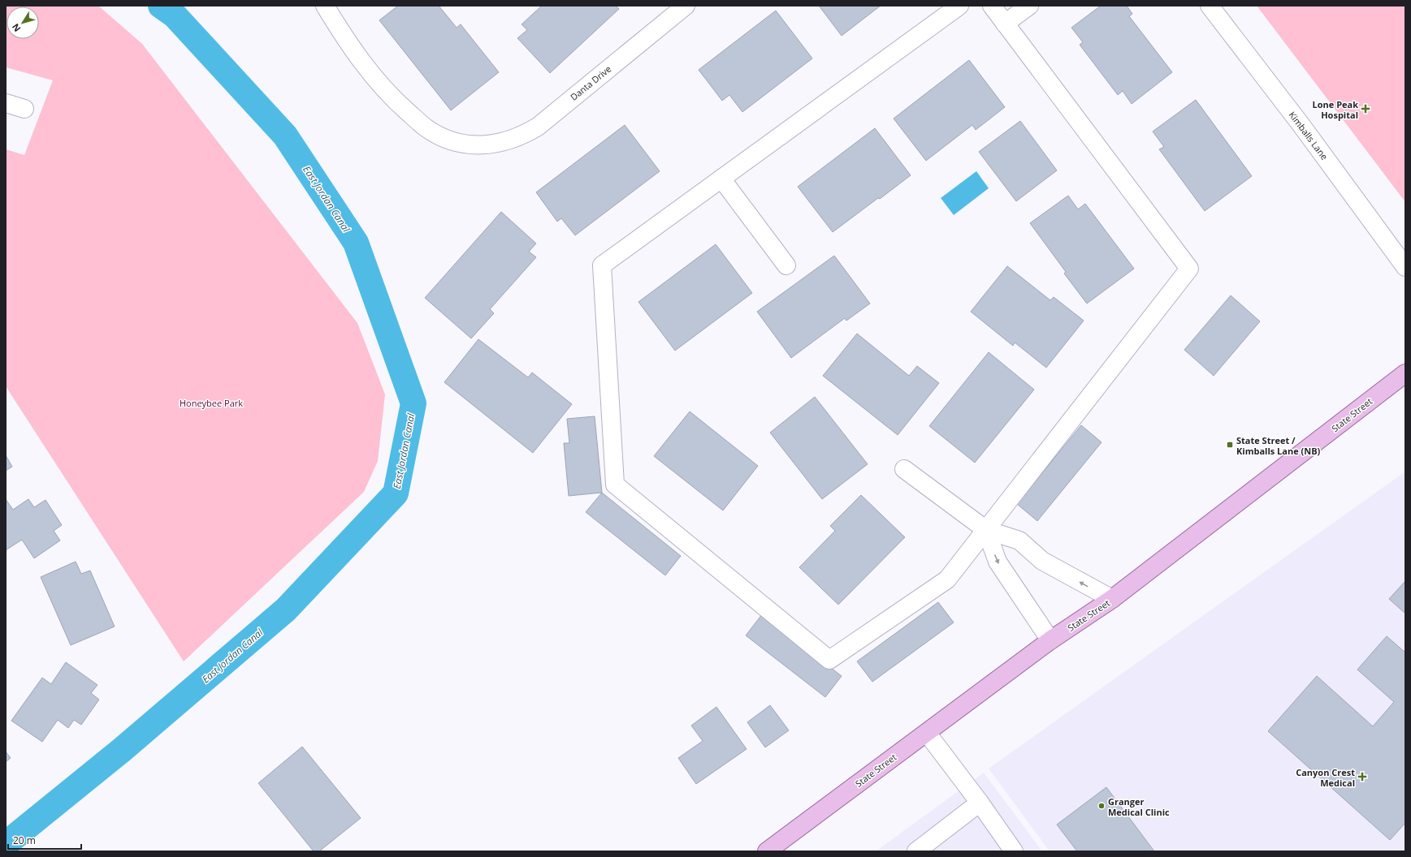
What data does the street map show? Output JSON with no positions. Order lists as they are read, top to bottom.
{
  "streets": {
    "main road": ["State Street"],
    "street": ["Danta Drive", "Kimballs Lane"]
  },
  "water": ["East Jordan Canal"],
  "parks": ["Honeybee Park"],
  "places": {
    "health": ["Lone Peak Hospital", "Canyon Crest Medical"],
    "transit": ["State Street / Kimballs Lane (NB)"],
    "other": ["Granger Medical Clinic"]
  },
  "scale_bar": "20 m",
  "north": "bottom left"
}
